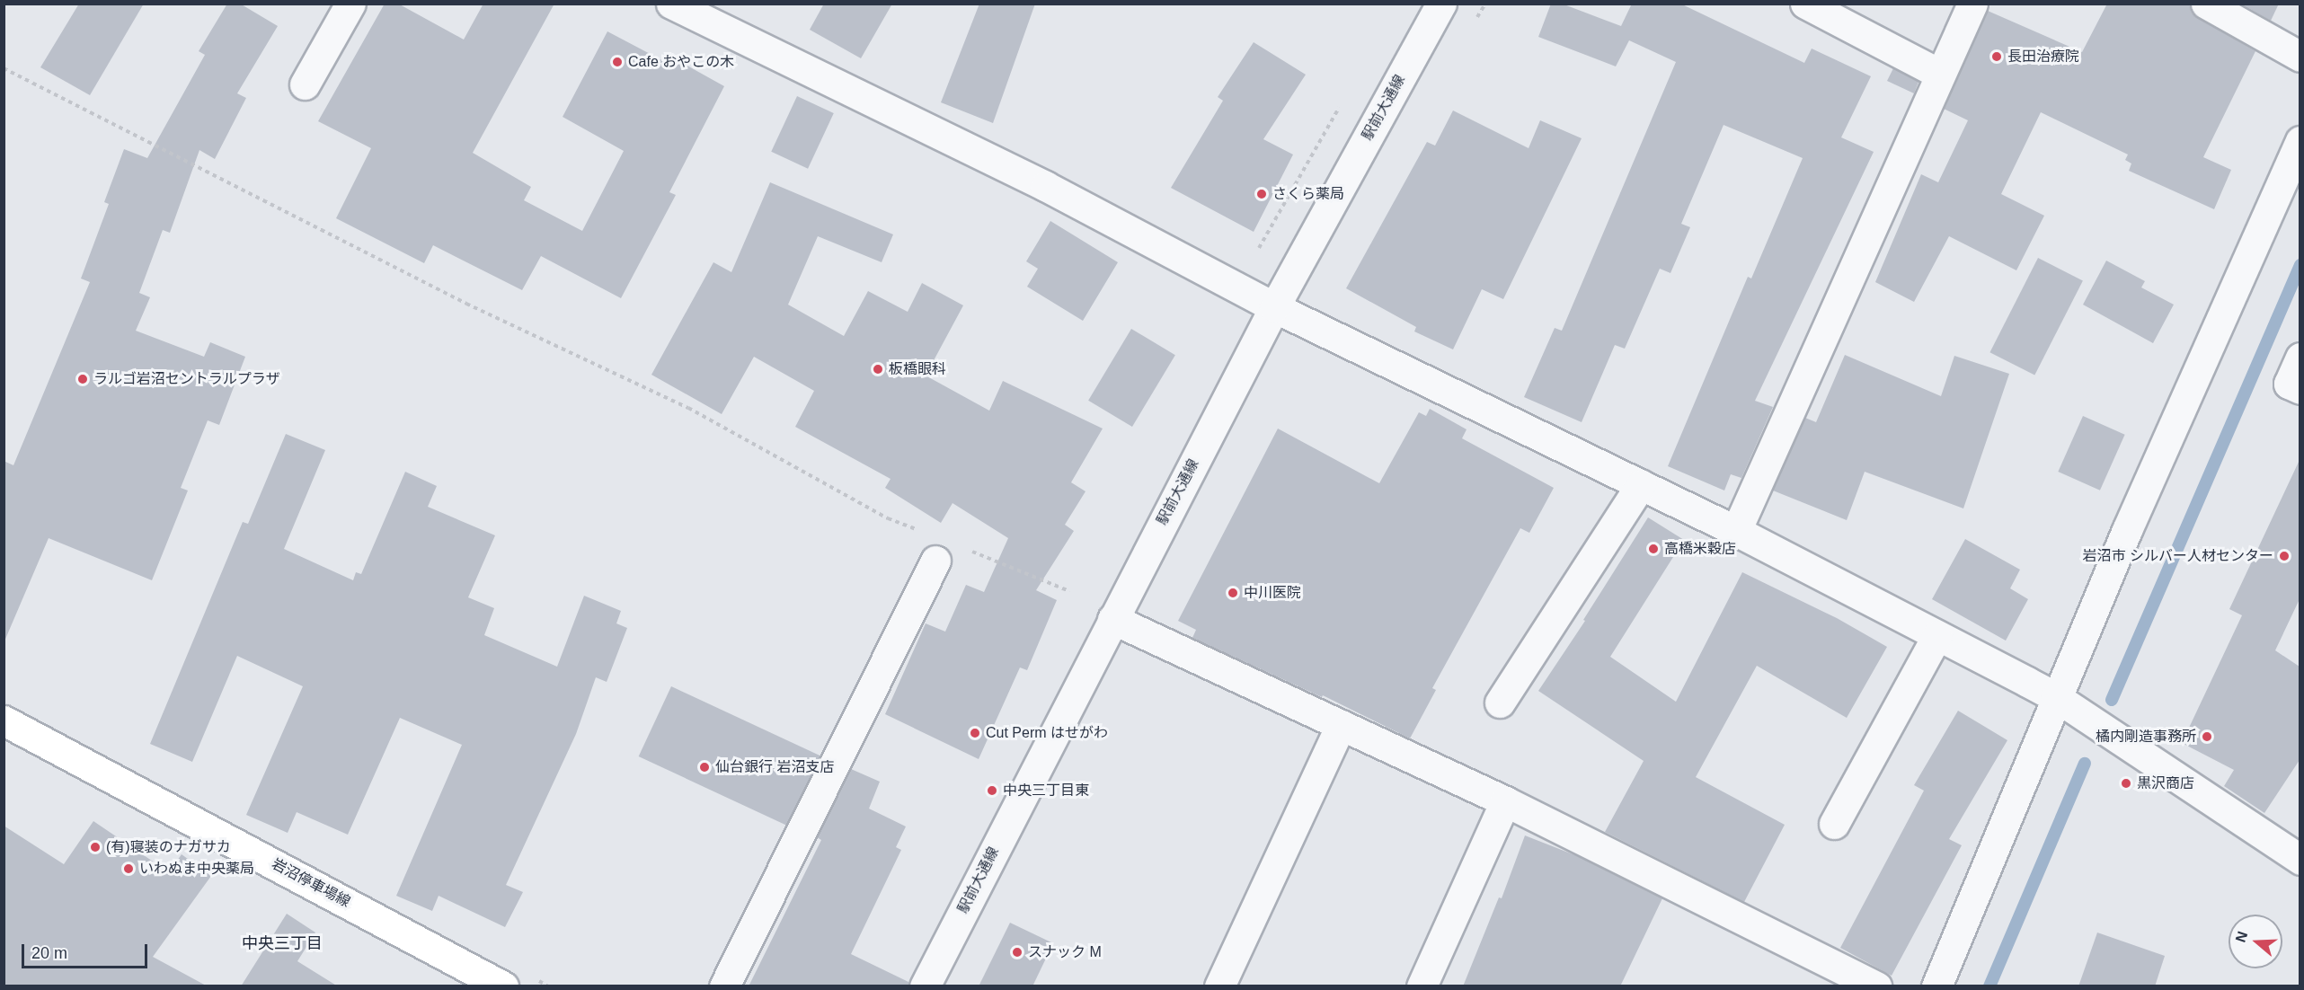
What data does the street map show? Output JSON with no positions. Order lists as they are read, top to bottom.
{
  "streets": {
    "main road": ["岩沼停車場線"],
    "street": ["駅前大通線"]
  },
  "districts": ["中央三丁目"],
  "places": [
    "長田治療院",
    "Cafe おやこの木",
    "さくら薬局",
    "板橋眼科",
    "ラルゴ岩沼セントラルプラザ",
    "高橋米穀店",
    "岩沼市 シルバー人材センター",
    "中川医院",
    "Cut Perm はせがわ",
    "橘内剛造事務所",
    "仙台銀行 岩沼支店",
    "黒沢商店",
    "中央三丁目東",
    "(有)寝装のナガサカ",
    "いわぬま中央薬局",
    "スナック M"
  ],
  "scale_bar": "20 m",
  "north": "left"
}
